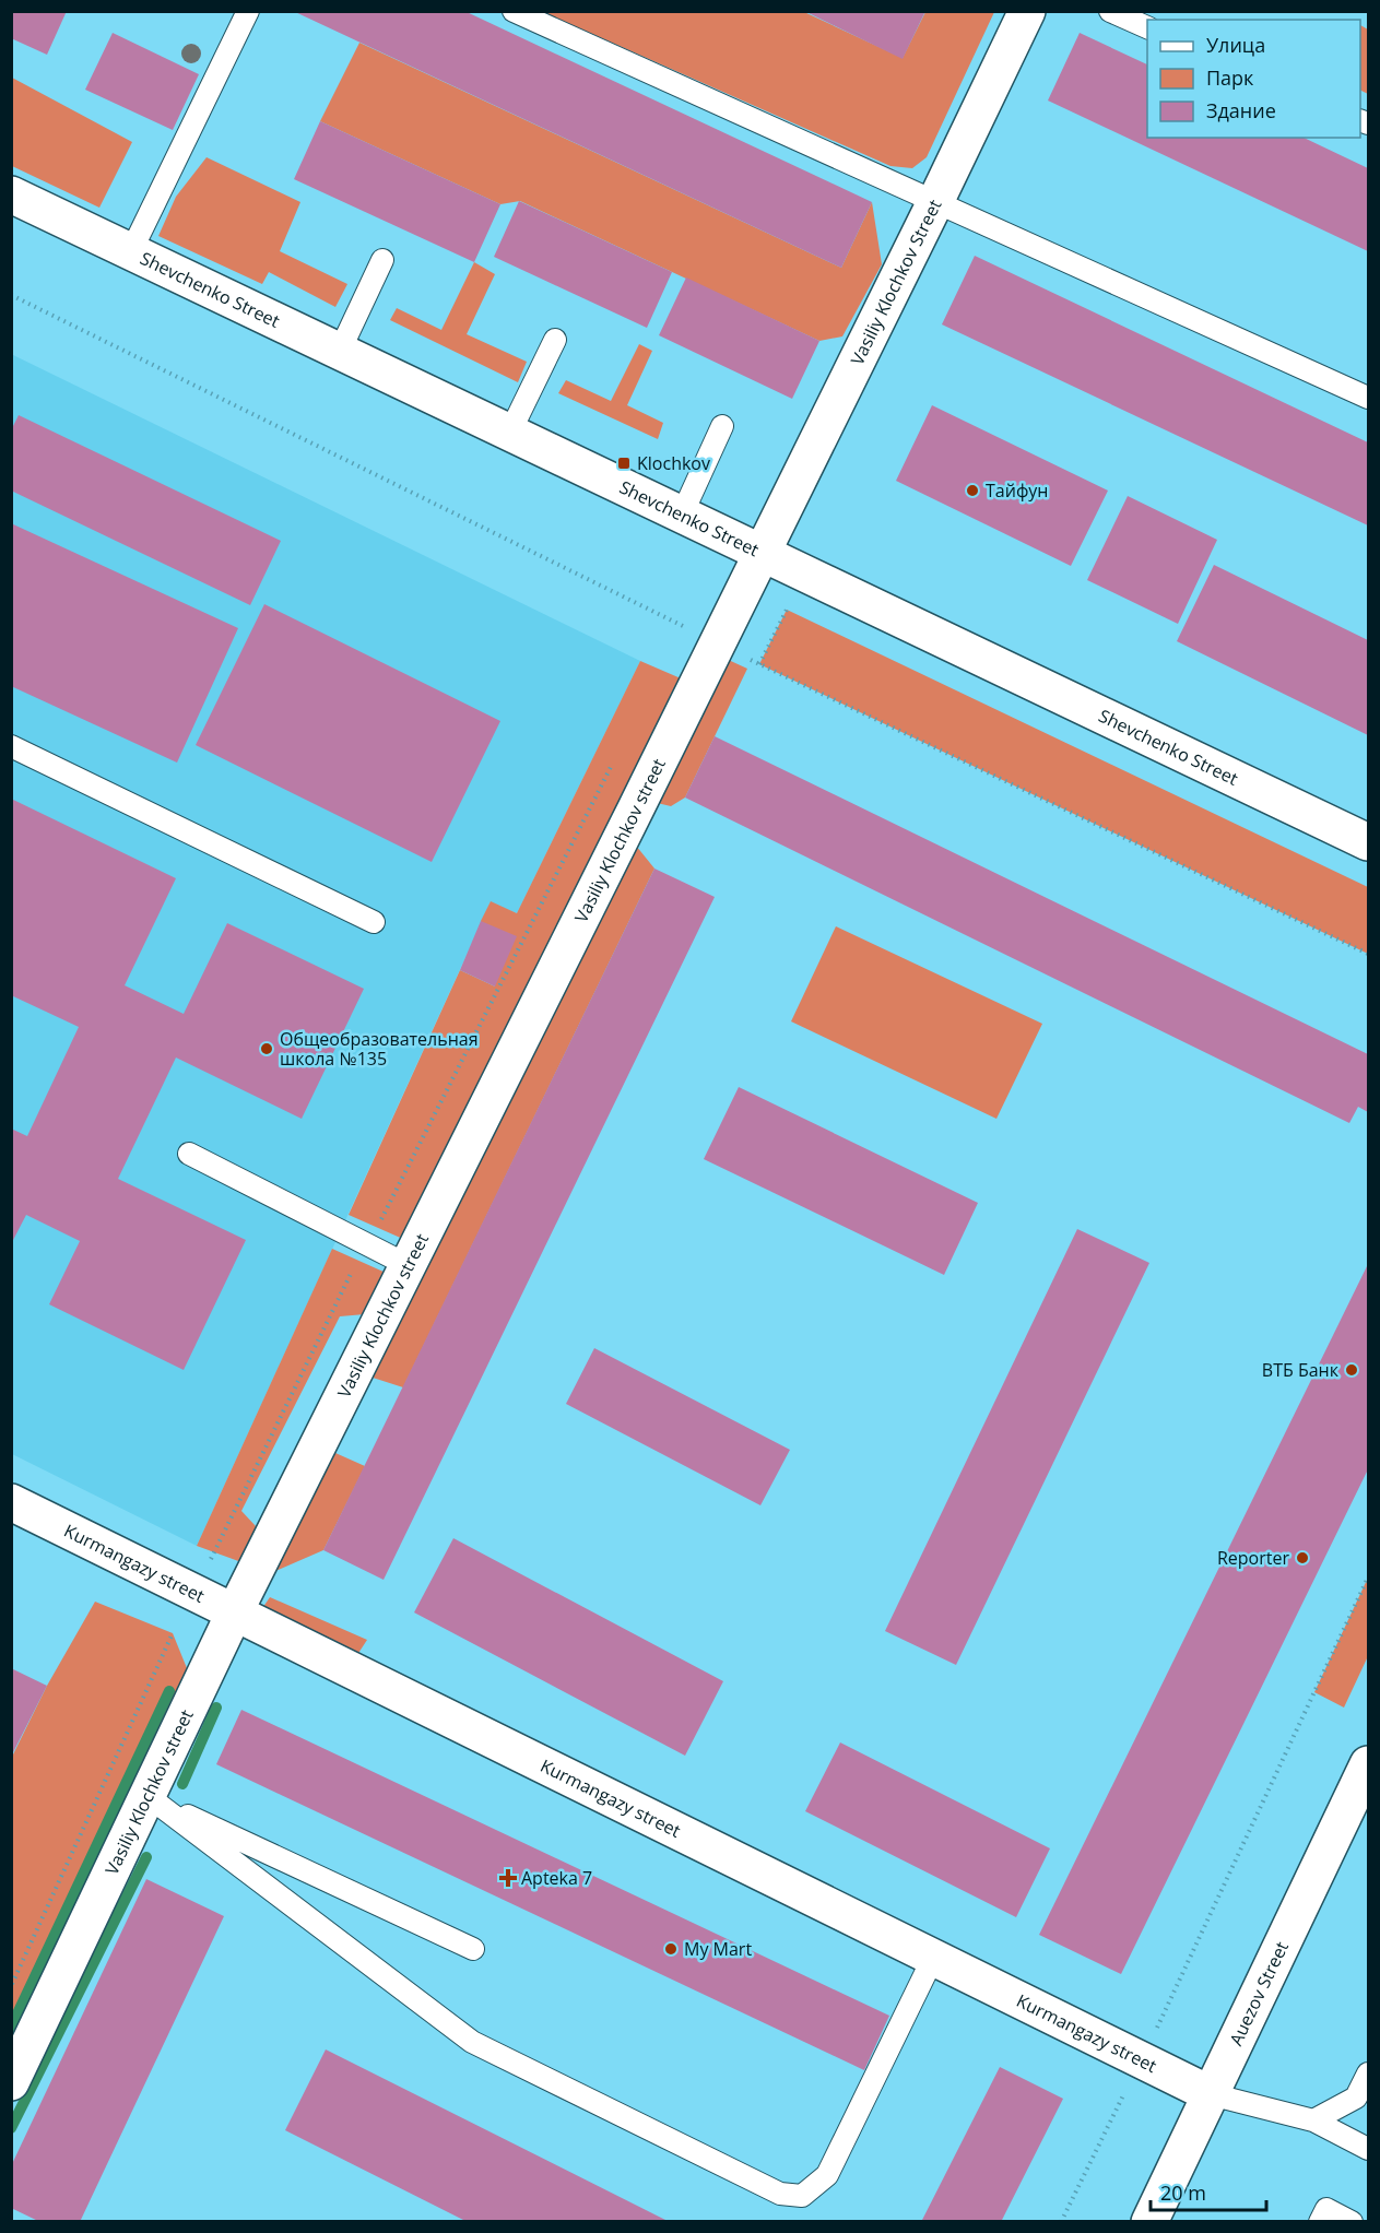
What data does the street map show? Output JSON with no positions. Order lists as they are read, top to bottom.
{
  "streets": {
    "street": [
      "Vasiliy Klochkov Street",
      "Shevchenko Street",
      "Vasiliy Klochkov street",
      "Kurmangazy street",
      "Auezov Street"
    ]
  },
  "crossings": [
    ["Vasiliy Klochkov Street", "Shevchenko Street"],
    ["Vasiliy Klochkov Street", "Vasiliy Klochkov street"],
    ["Shevchenko Street", "Vasiliy Klochkov street"],
    ["Vasiliy Klochkov street", "Kurmangazy street"],
    ["Kurmangazy street", "Auezov Street"]
  ],
  "places": {
    "transit": ["Klochkov"],
    "other": [
      "Тайфун",
      "Общеобразовательная школа №135",
      "ВТБ Банк",
      "Reporter",
      "My Mart"
    ],
    "health": ["Apteka 7"]
  },
  "legend": ["Улица", "Парк", "Здание"],
  "scale_bar": "20 m"
}
